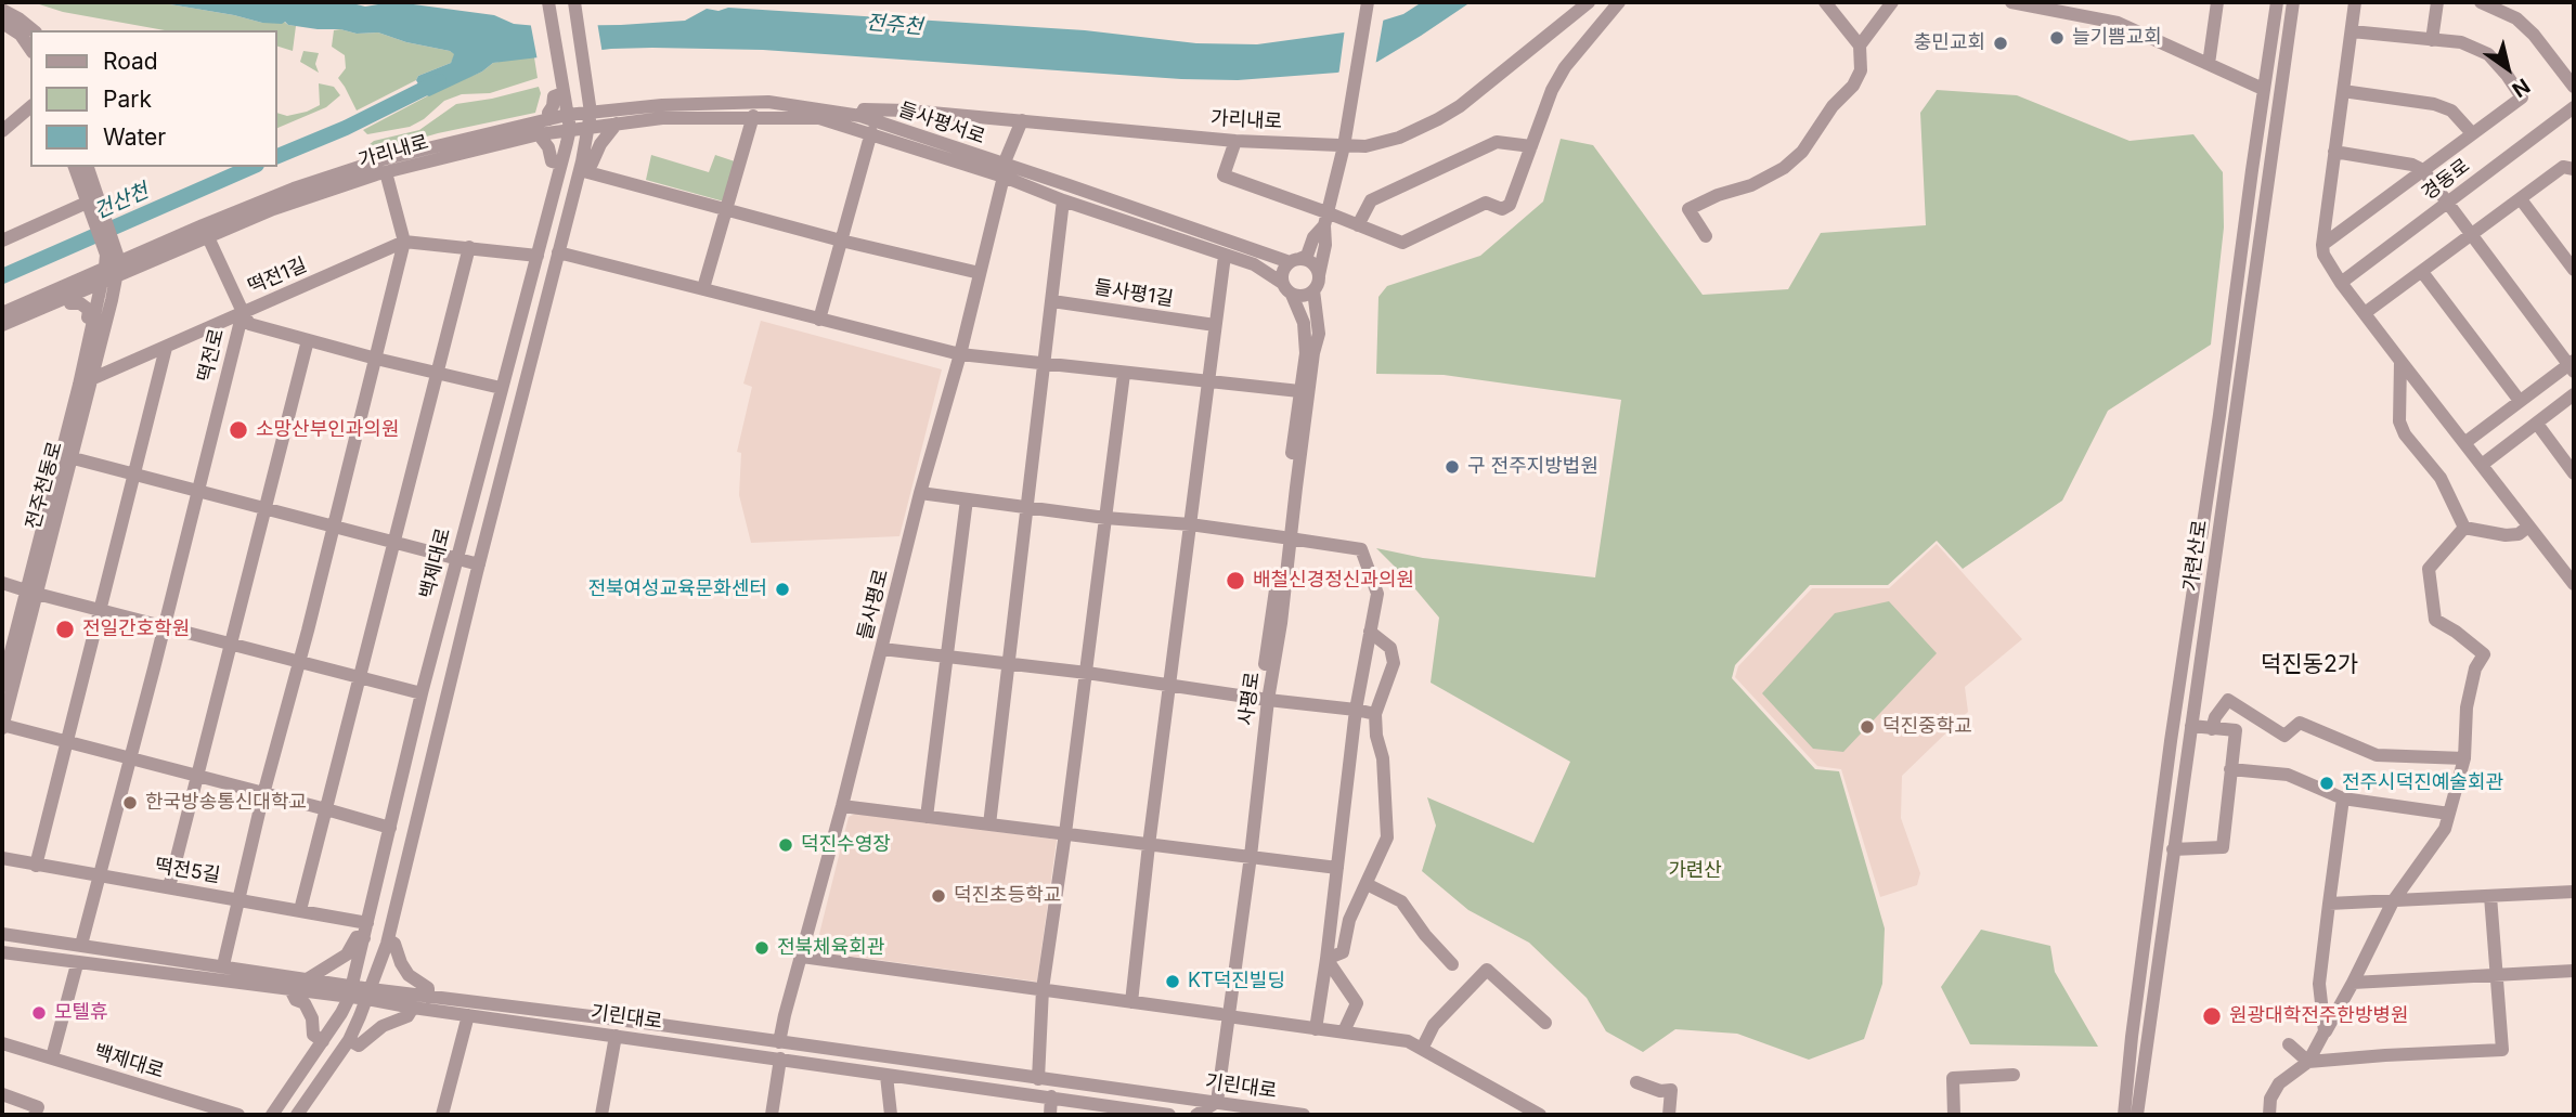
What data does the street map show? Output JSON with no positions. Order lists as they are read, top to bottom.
{
  "streets": {
    "street": [
      "가리내로",
      "들사평서로",
      "경동로",
      "떡전1길",
      "들사평1길",
      "떡전로",
      "전주천동로",
      "가련산로",
      "백제대로",
      "들사평로",
      "사평로",
      "떡전5길",
      "기린대로"
    ]
  },
  "crossings": [
    ["가리내로", "들사평서로"],
    ["가리내로", "떡전로"],
    ["가리내로", "전주천동로"],
    ["가리내로", "백제대로"],
    ["가리내로", "들사평로"],
    ["가리내로", "사평로"],
    ["들사평서로", "들사평로"],
    ["들사평서로", "사평로"],
    ["떡전1길", "떡전로"],
    ["떡전1길", "전주천동로"],
    ["떡전1길", "백제대로"],
    ["떡전로", "떡전5길"],
    ["떡전로", "기린대로"],
    ["백제대로", "떡전5길"],
    ["백제대로", "기린대로"],
    ["들사평로", "기린대로"],
    ["사평로", "기린대로"]
  ],
  "districts": ["덕진동2가"],
  "water": ["전주천", "건산천"],
  "parks": ["가련산"],
  "places": [
    "늘기쁨교회",
    "충민교회",
    "소망산부인과의원",
    "구 전주지방법원",
    "배철신경정신과의원",
    "전북여성교육문화센터",
    "전일간호학원",
    "덕진중학교",
    "전주시덕진예술회관",
    "한국방송통신대학교",
    "덕진수영장",
    "덕진초등학교",
    "전북체육회관",
    "KT덕진빌딩",
    "모텔휴",
    "원광대학전주한방병원"
  ],
  "legend": ["Road", "Park", "Water"],
  "north": "bottom right"
}
